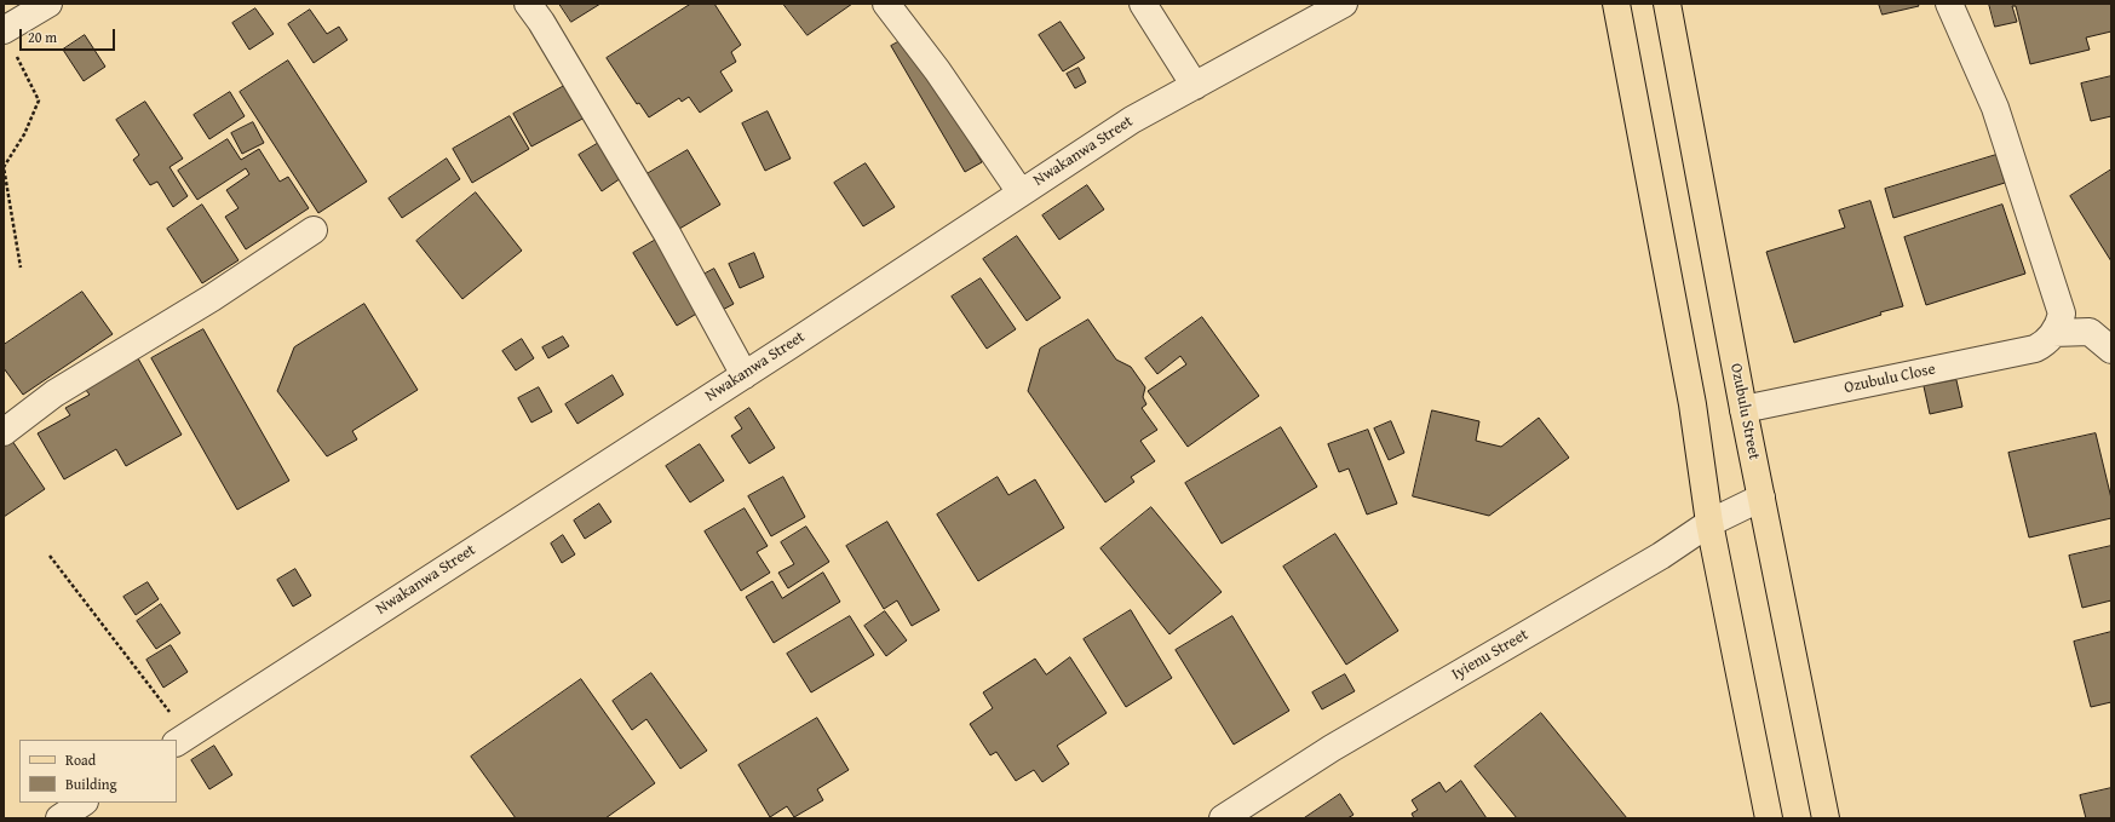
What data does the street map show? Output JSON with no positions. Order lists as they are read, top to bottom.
{
  "streets": {
    "main road": ["Ozubulu Street"],
    "street": ["Nwakanwa Street", "Ozubulu Close", "Iyienu Street"]
  },
  "crossings": [
    ["Ozubulu Close", "Ozubulu Street"],
    ["Ozubulu Street", "Iyienu Street"]
  ],
  "legend": ["Road", "Building"],
  "scale_bar": "20 m"
}
